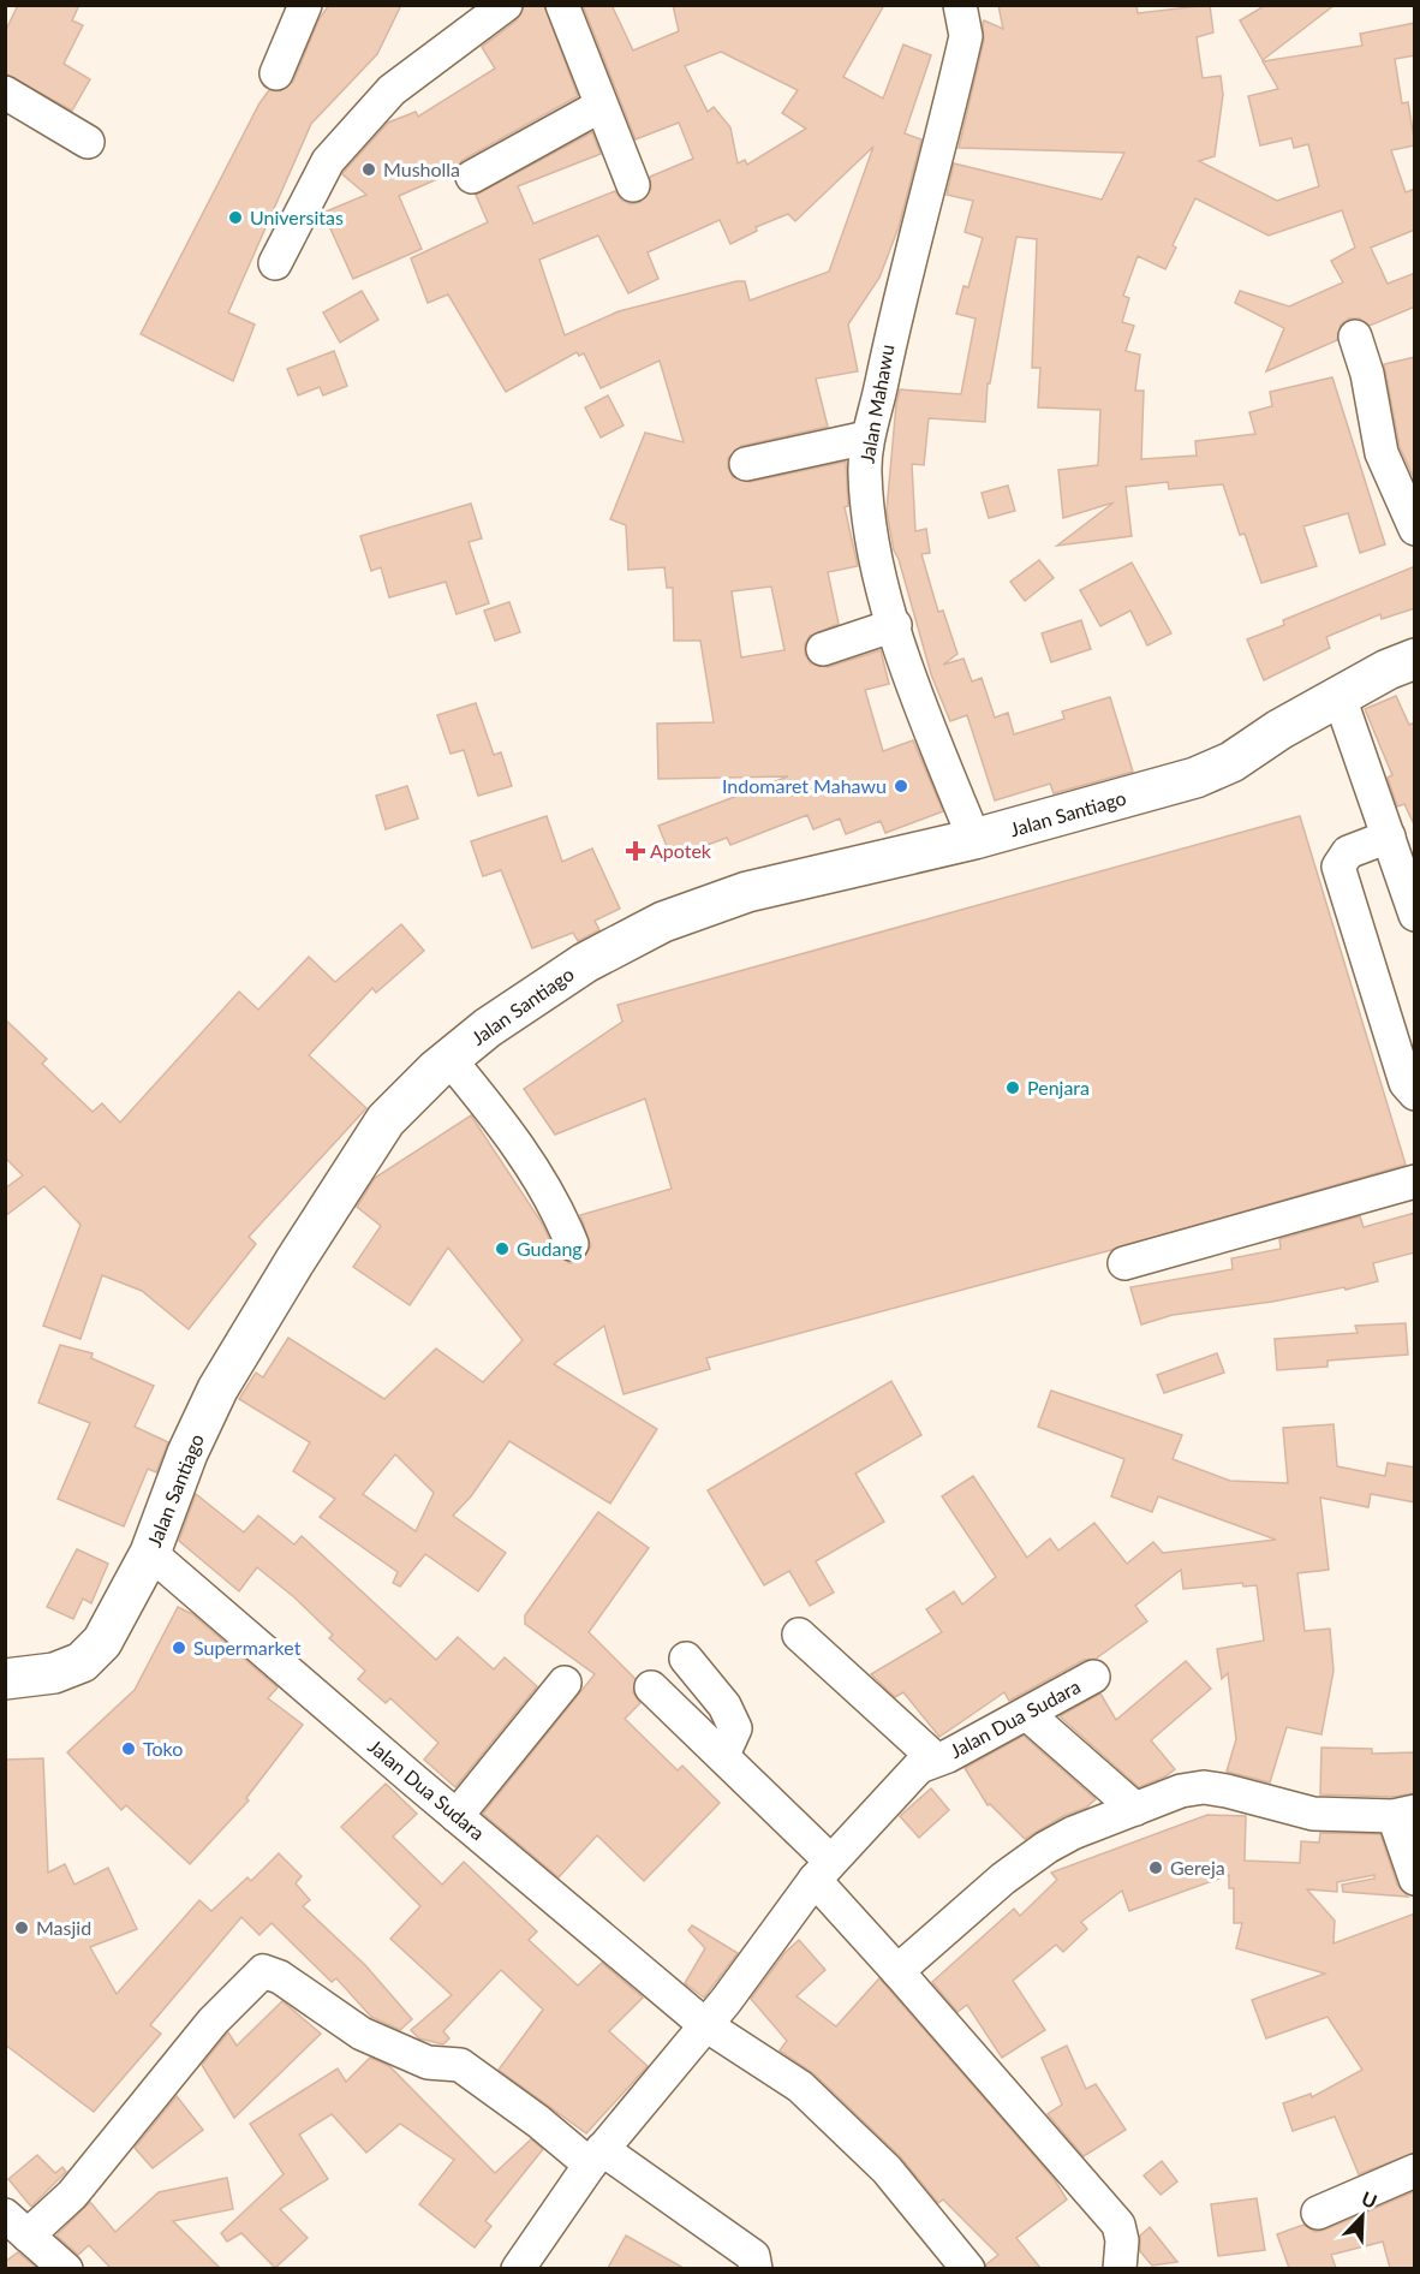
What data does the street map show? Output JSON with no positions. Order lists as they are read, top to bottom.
{
  "streets": {
    "highway": ["Jalan Santiago"],
    "street": ["Jalan Mahawu", "Jalan Dua Sudara"]
  },
  "crossings": [
    ["Jalan Mahawu", "Jalan Santiago"],
    ["Jalan Santiago", "Jalan Dua Sudara"]
  ],
  "places": {
    "other": [
      "Musholla",
      "Universitas",
      "Indomaret Mahawu",
      "Penjara",
      "Gudang",
      "Supermarket",
      "Toko",
      "Gereja",
      "Masjid"
    ],
    "health": ["Apotek"]
  },
  "north": "top right"
}
